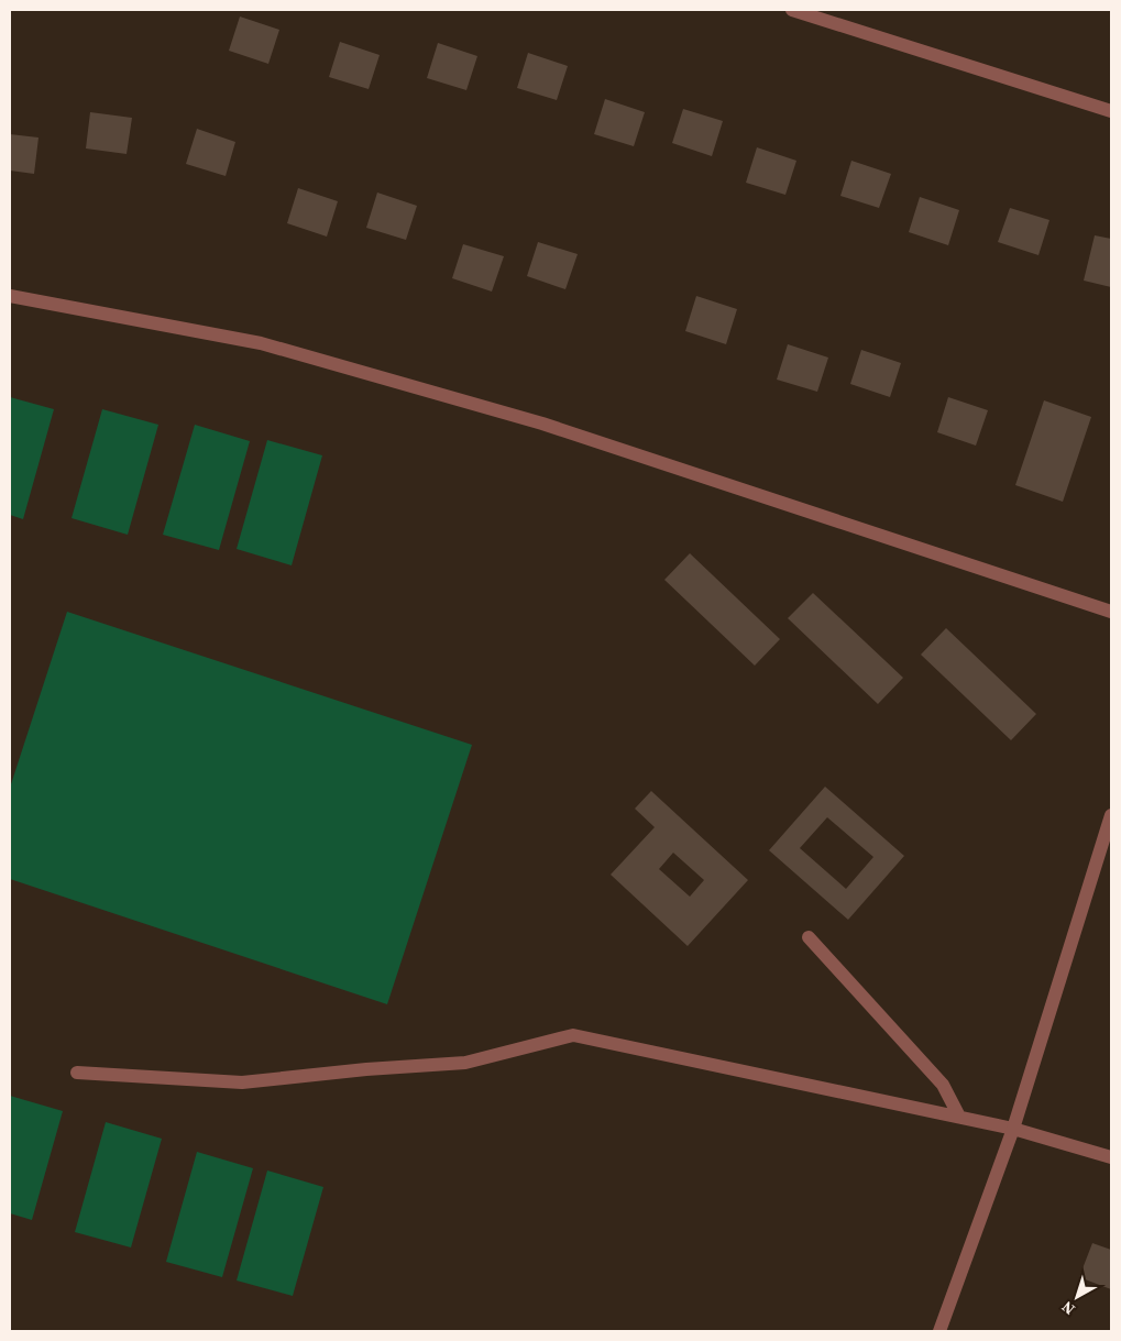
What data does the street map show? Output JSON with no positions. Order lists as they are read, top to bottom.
{
  "north": "bottom left"
}
